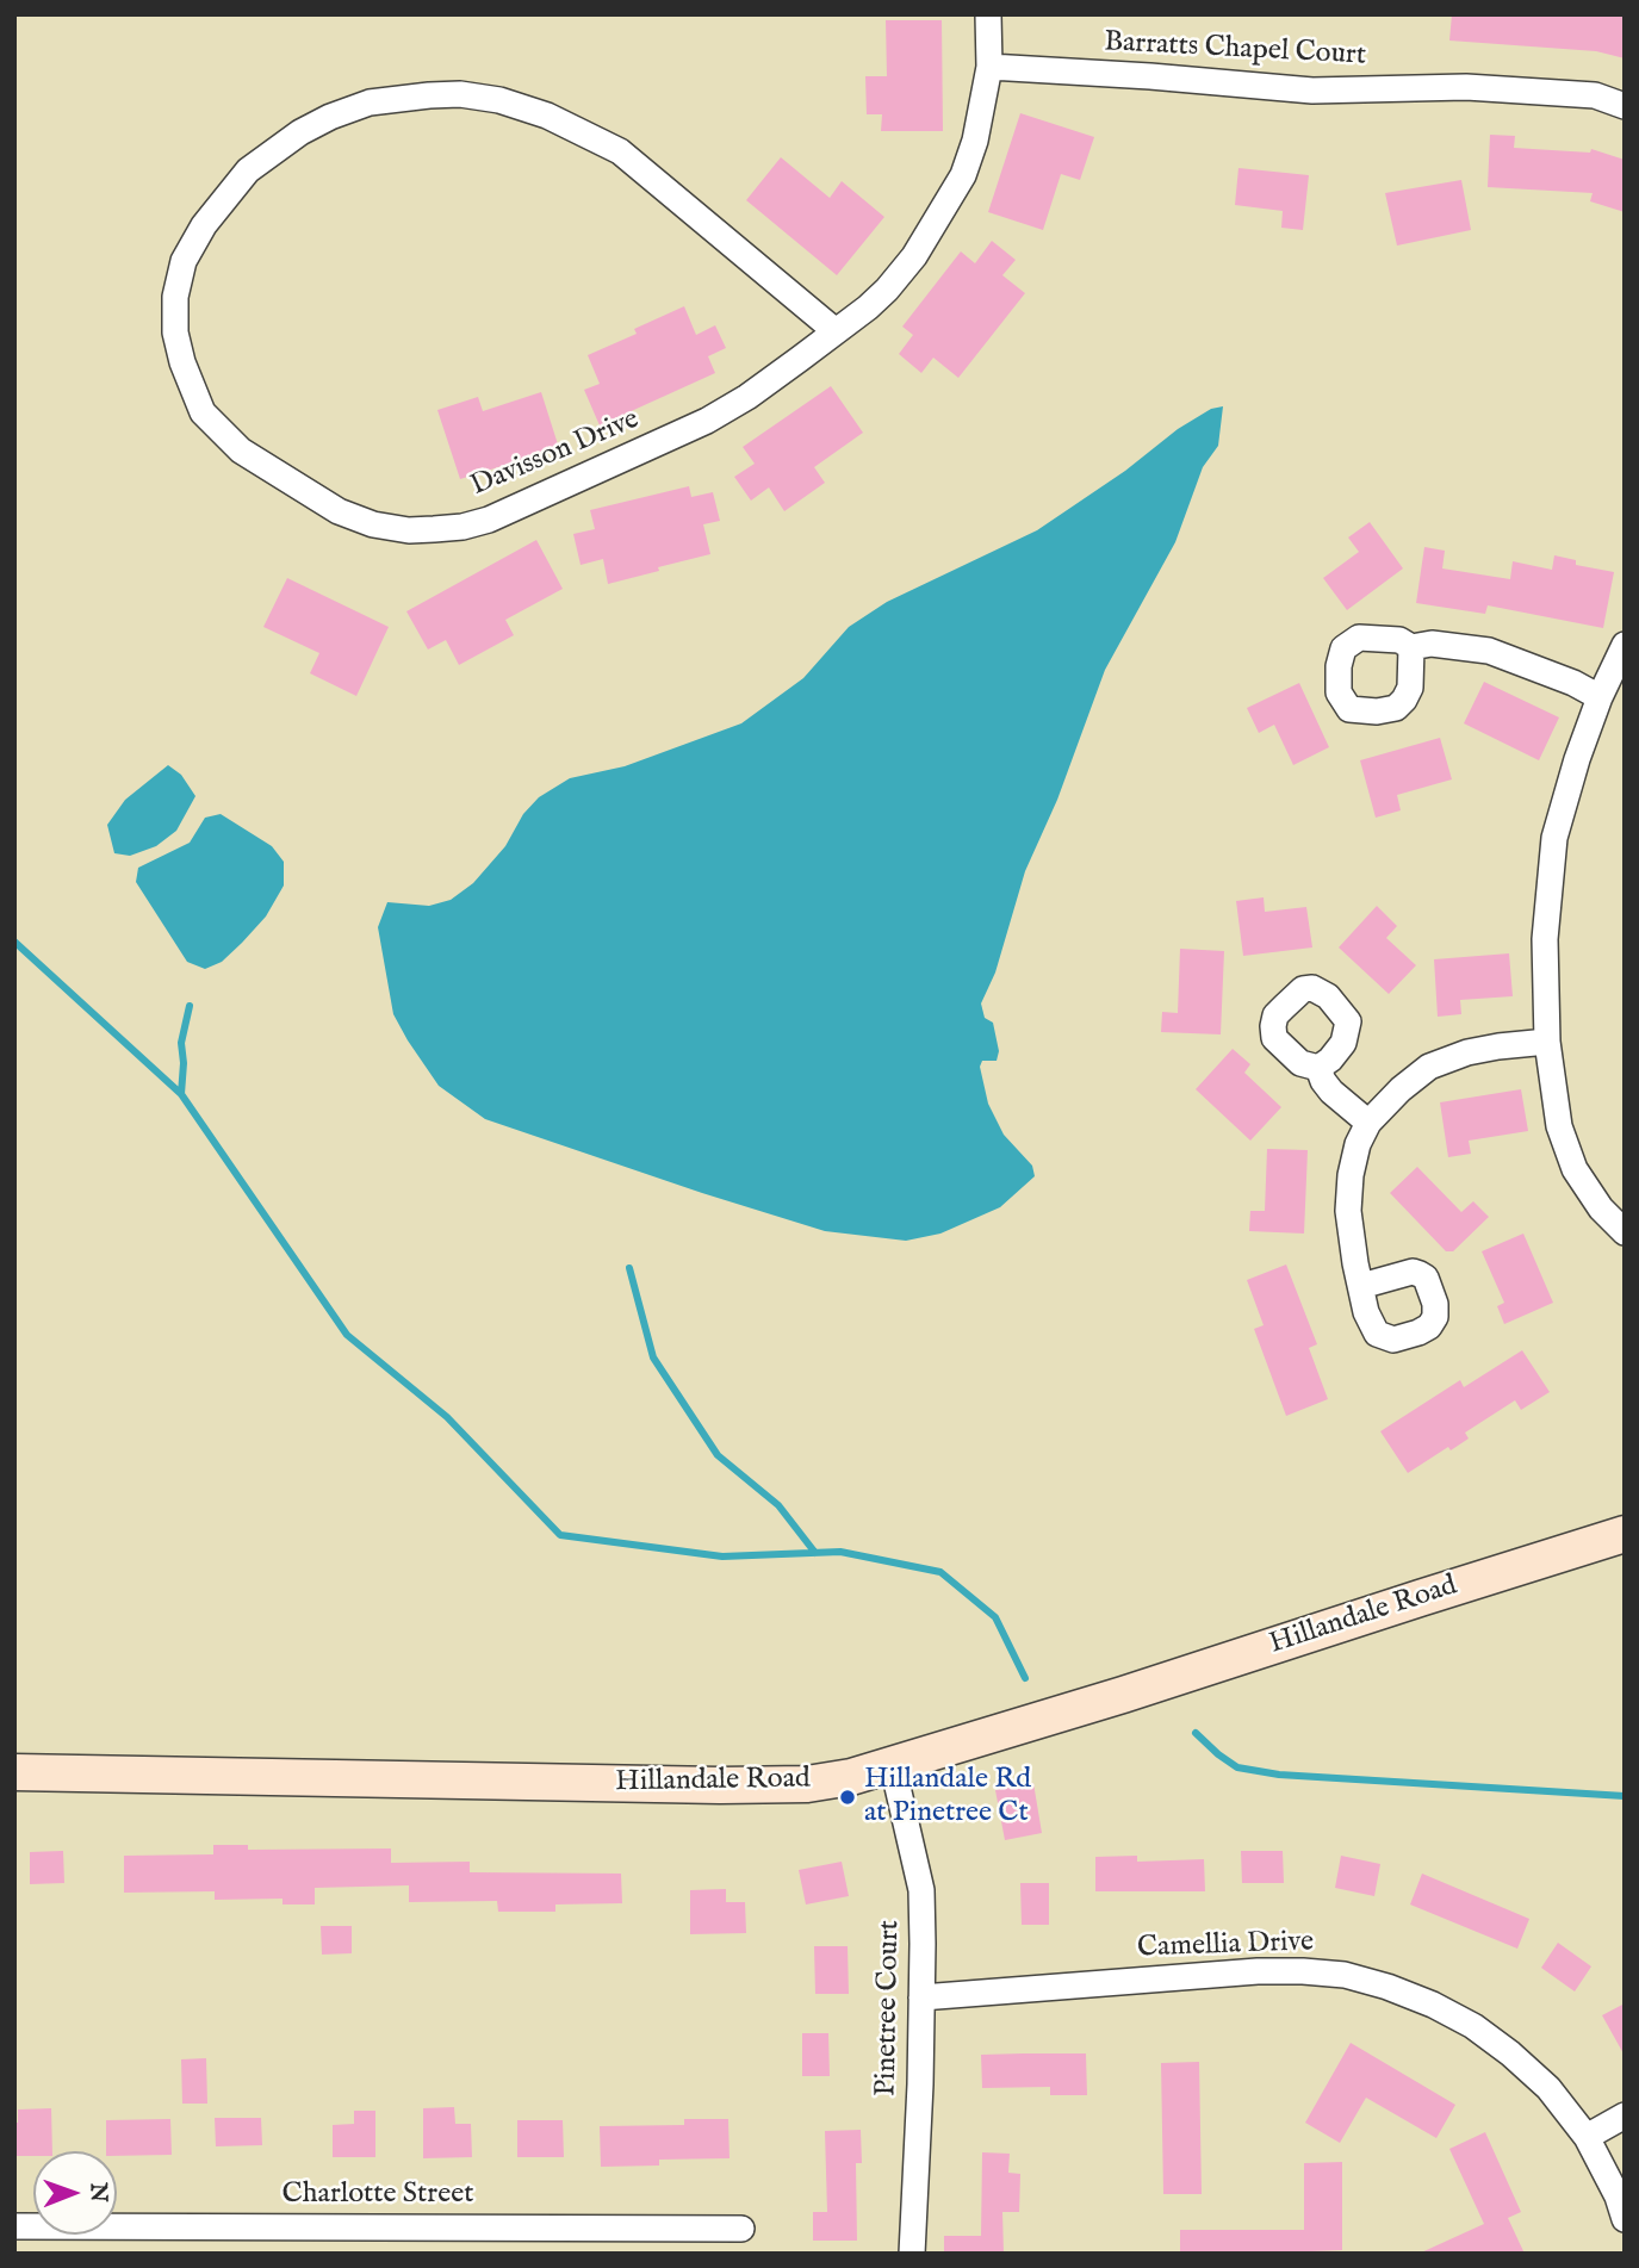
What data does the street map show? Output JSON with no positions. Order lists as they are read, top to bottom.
{
  "streets": {
    "street": [
      "Barratts Chapel Court",
      "Davisson Drive",
      "Hillandale Road",
      "Camellia Drive",
      "Pinetree Court",
      "Charlotte Street"
    ]
  },
  "crossings": [
    ["Barratts Chapel Court", "Davisson Drive"],
    ["Hillandale Road", "Pinetree Court"],
    ["Camellia Drive", "Pinetree Court"]
  ],
  "places": ["Hillandale Rd at Pinetree Ct"],
  "north": "right"
}
